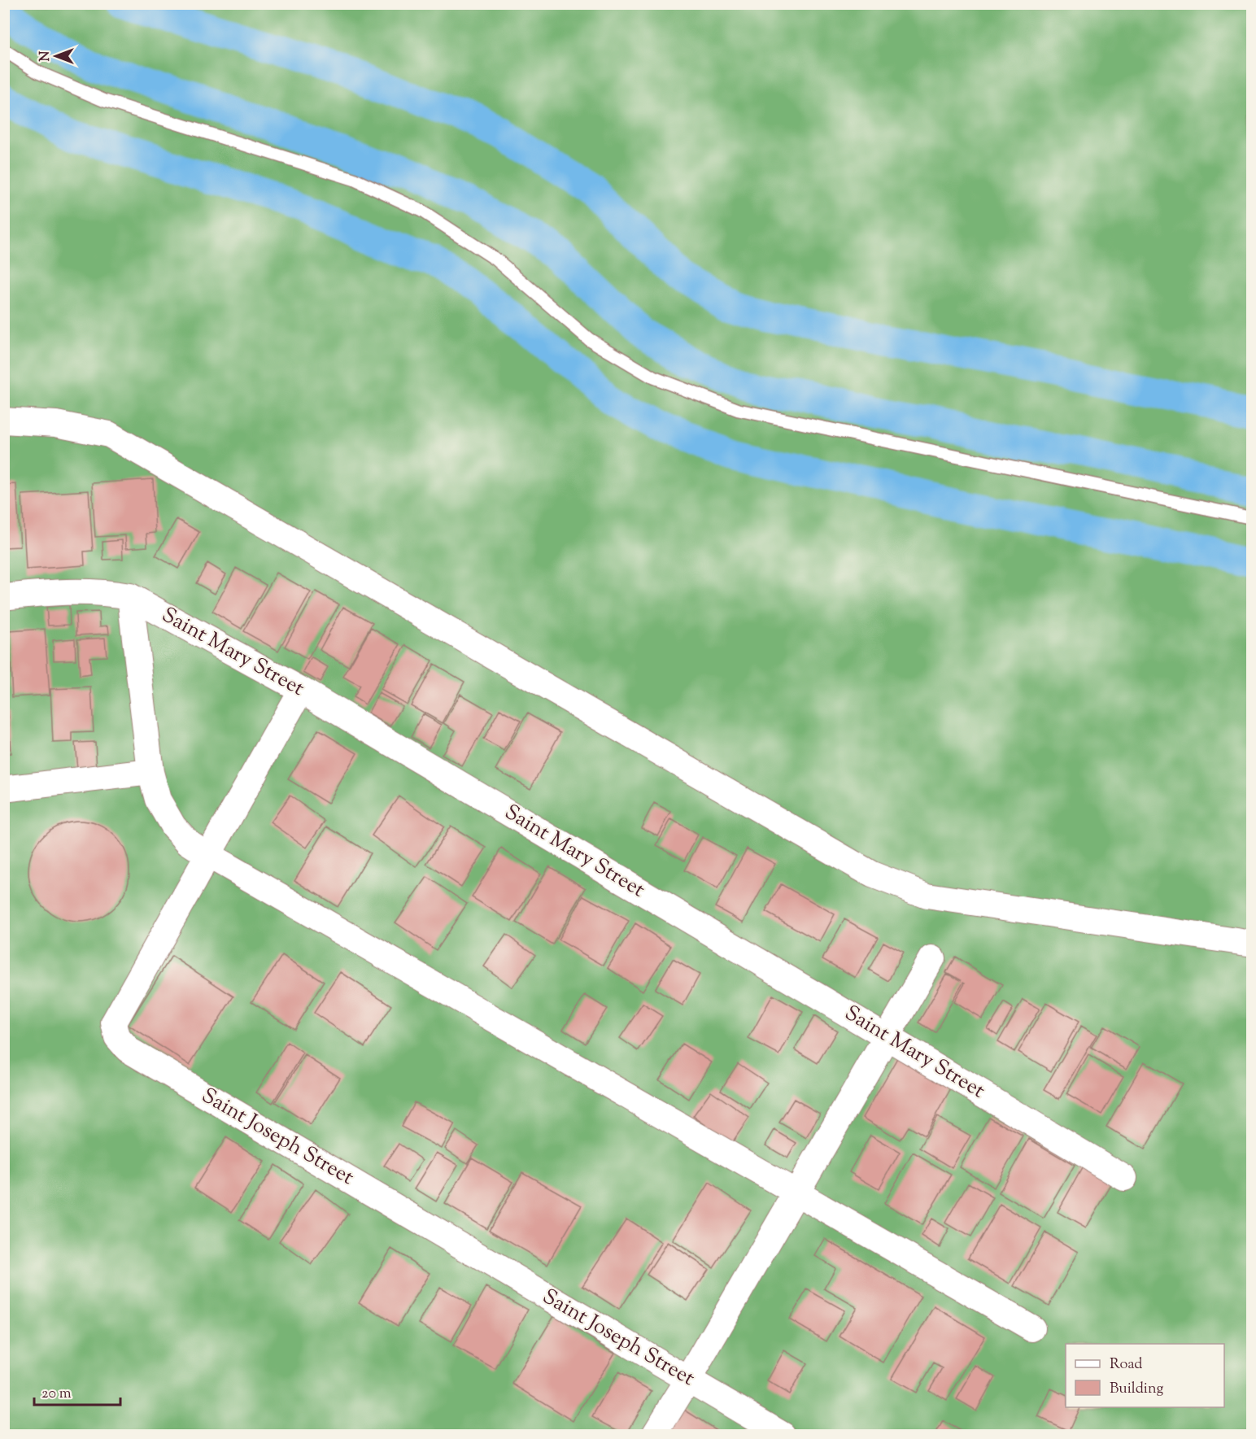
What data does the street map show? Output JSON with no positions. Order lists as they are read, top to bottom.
{
  "streets": {
    "street": ["Saint Mary Street", "Saint Joseph Street"]
  },
  "crossings": [
    ["Saint Mary Street", "Saint Joseph Street"]
  ],
  "legend": ["Road", "Building"],
  "scale_bar": "20 m",
  "north": "left"
}
